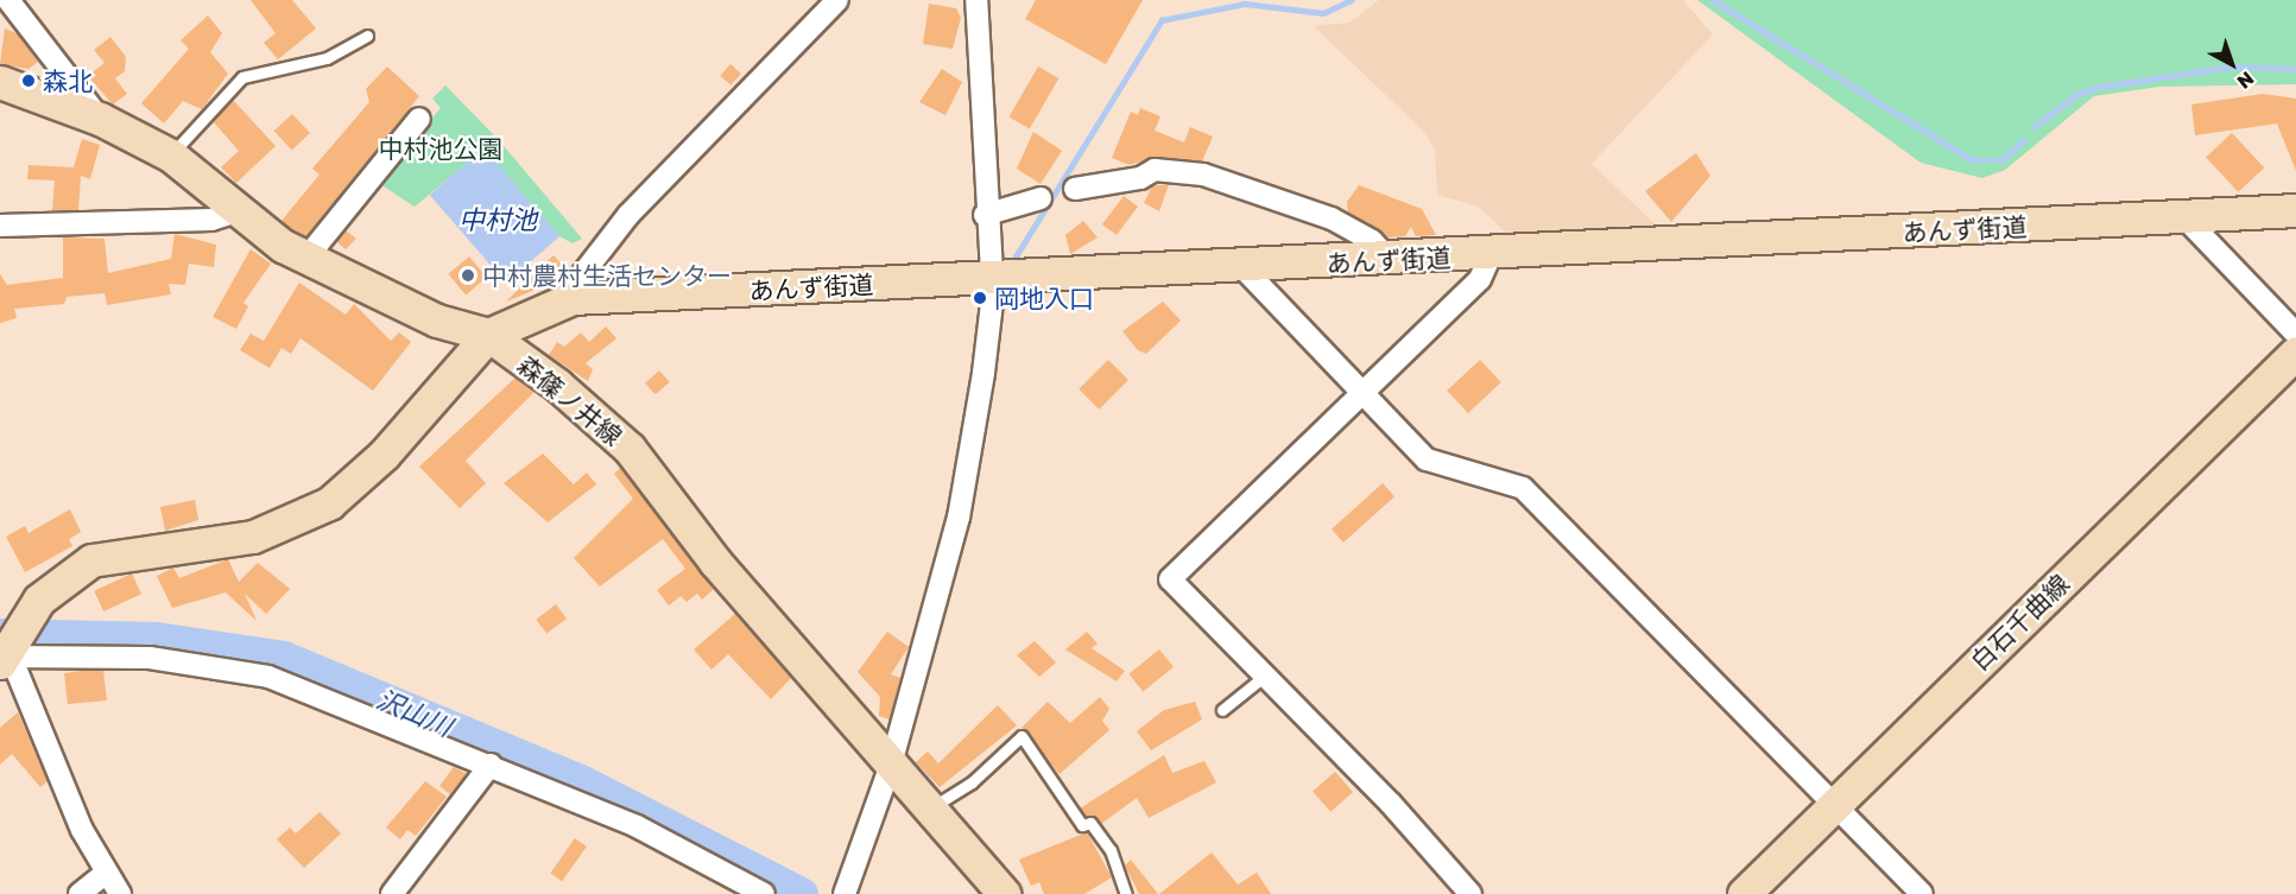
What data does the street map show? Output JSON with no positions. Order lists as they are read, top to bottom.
{
  "streets": {
    "street": ["あんず街道", "森篠ノ井線", "白石千曲線"]
  },
  "crossings": [
    ["あんず街道", "森篠ノ井線"]
  ],
  "water": ["中村池", "沢山川"],
  "parks": ["中村池公園"],
  "places": ["森北", "中村農村生活センター", "岡地入口"],
  "north": "bottom right"
}
